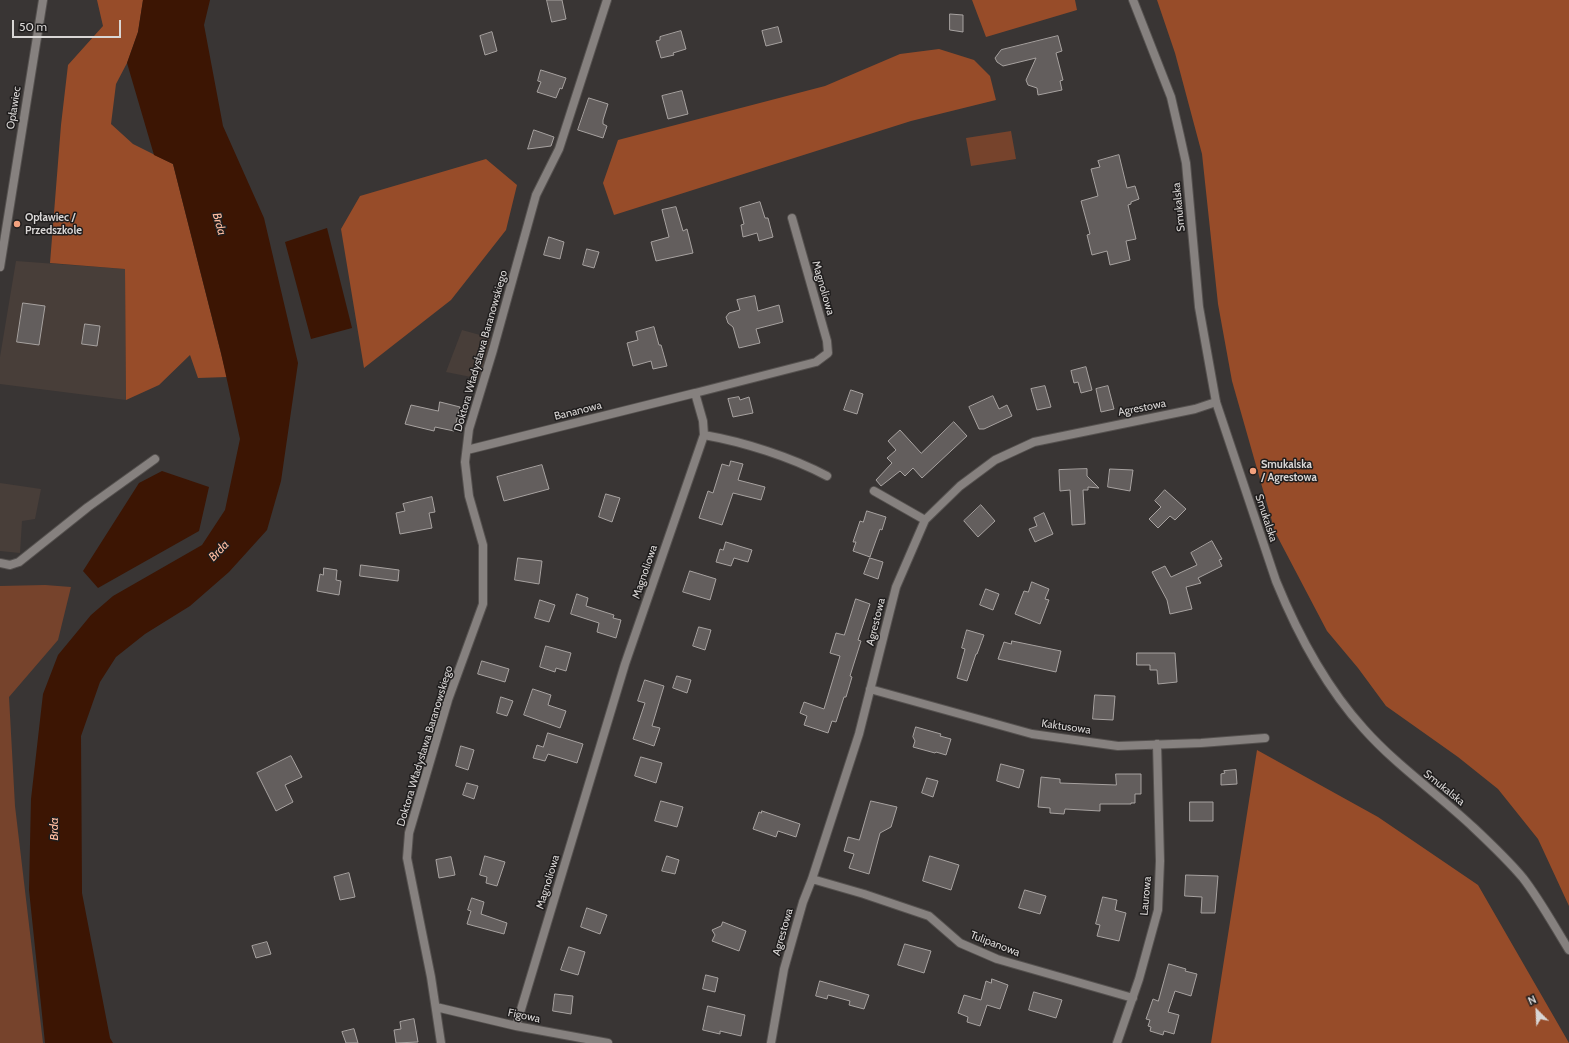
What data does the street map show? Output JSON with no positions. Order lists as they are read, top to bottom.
{
  "streets": {
    "street": [
      "Opławiec",
      "Smukalska",
      "Magnoliowa",
      "Doktora Władysława Baranowskiego",
      "Agrestowa",
      "Bananowa",
      "Kaktusowa",
      "Laurowa",
      "Tulipanowa",
      "Figowa"
    ]
  },
  "crossings": [
    ["Smukalska", "Agrestowa"],
    ["Magnoliowa", "Bananowa"],
    ["Magnoliowa", "Figowa"],
    ["Doktora Władysława Baranowskiego", "Bananowa"],
    ["Doktora Władysława Baranowskiego", "Figowa"],
    ["Agrestowa", "Kaktusowa"],
    ["Agrestowa", "Tulipanowa"],
    ["Kaktusowa", "Laurowa"],
    ["Laurowa", "Tulipanowa"]
  ],
  "water": ["Brda"],
  "places": ["Opławiec / Przedszkole", "Smukalska / Agrestowa"],
  "scale_bar": "50 m",
  "north": "top left"
}
